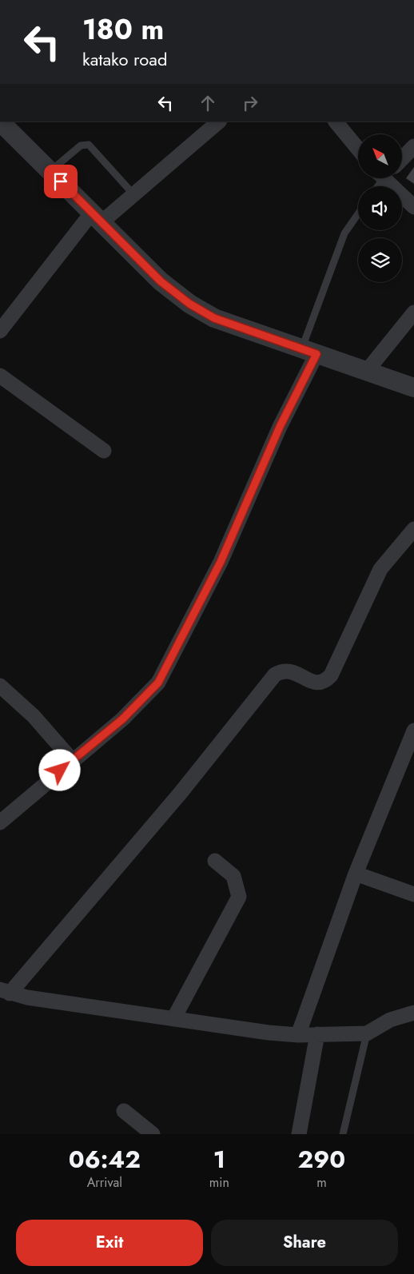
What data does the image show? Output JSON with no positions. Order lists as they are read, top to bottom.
{
  "north": "top left",
  "page": {
    "turn": ["180 m", "katako road"],
    "eta": [
      "06:42",
      "Arrival",
      "1",
      "min",
      "290",
      "m"
    ],
    "buttons": ["Exit", "Share"]
  }
}
